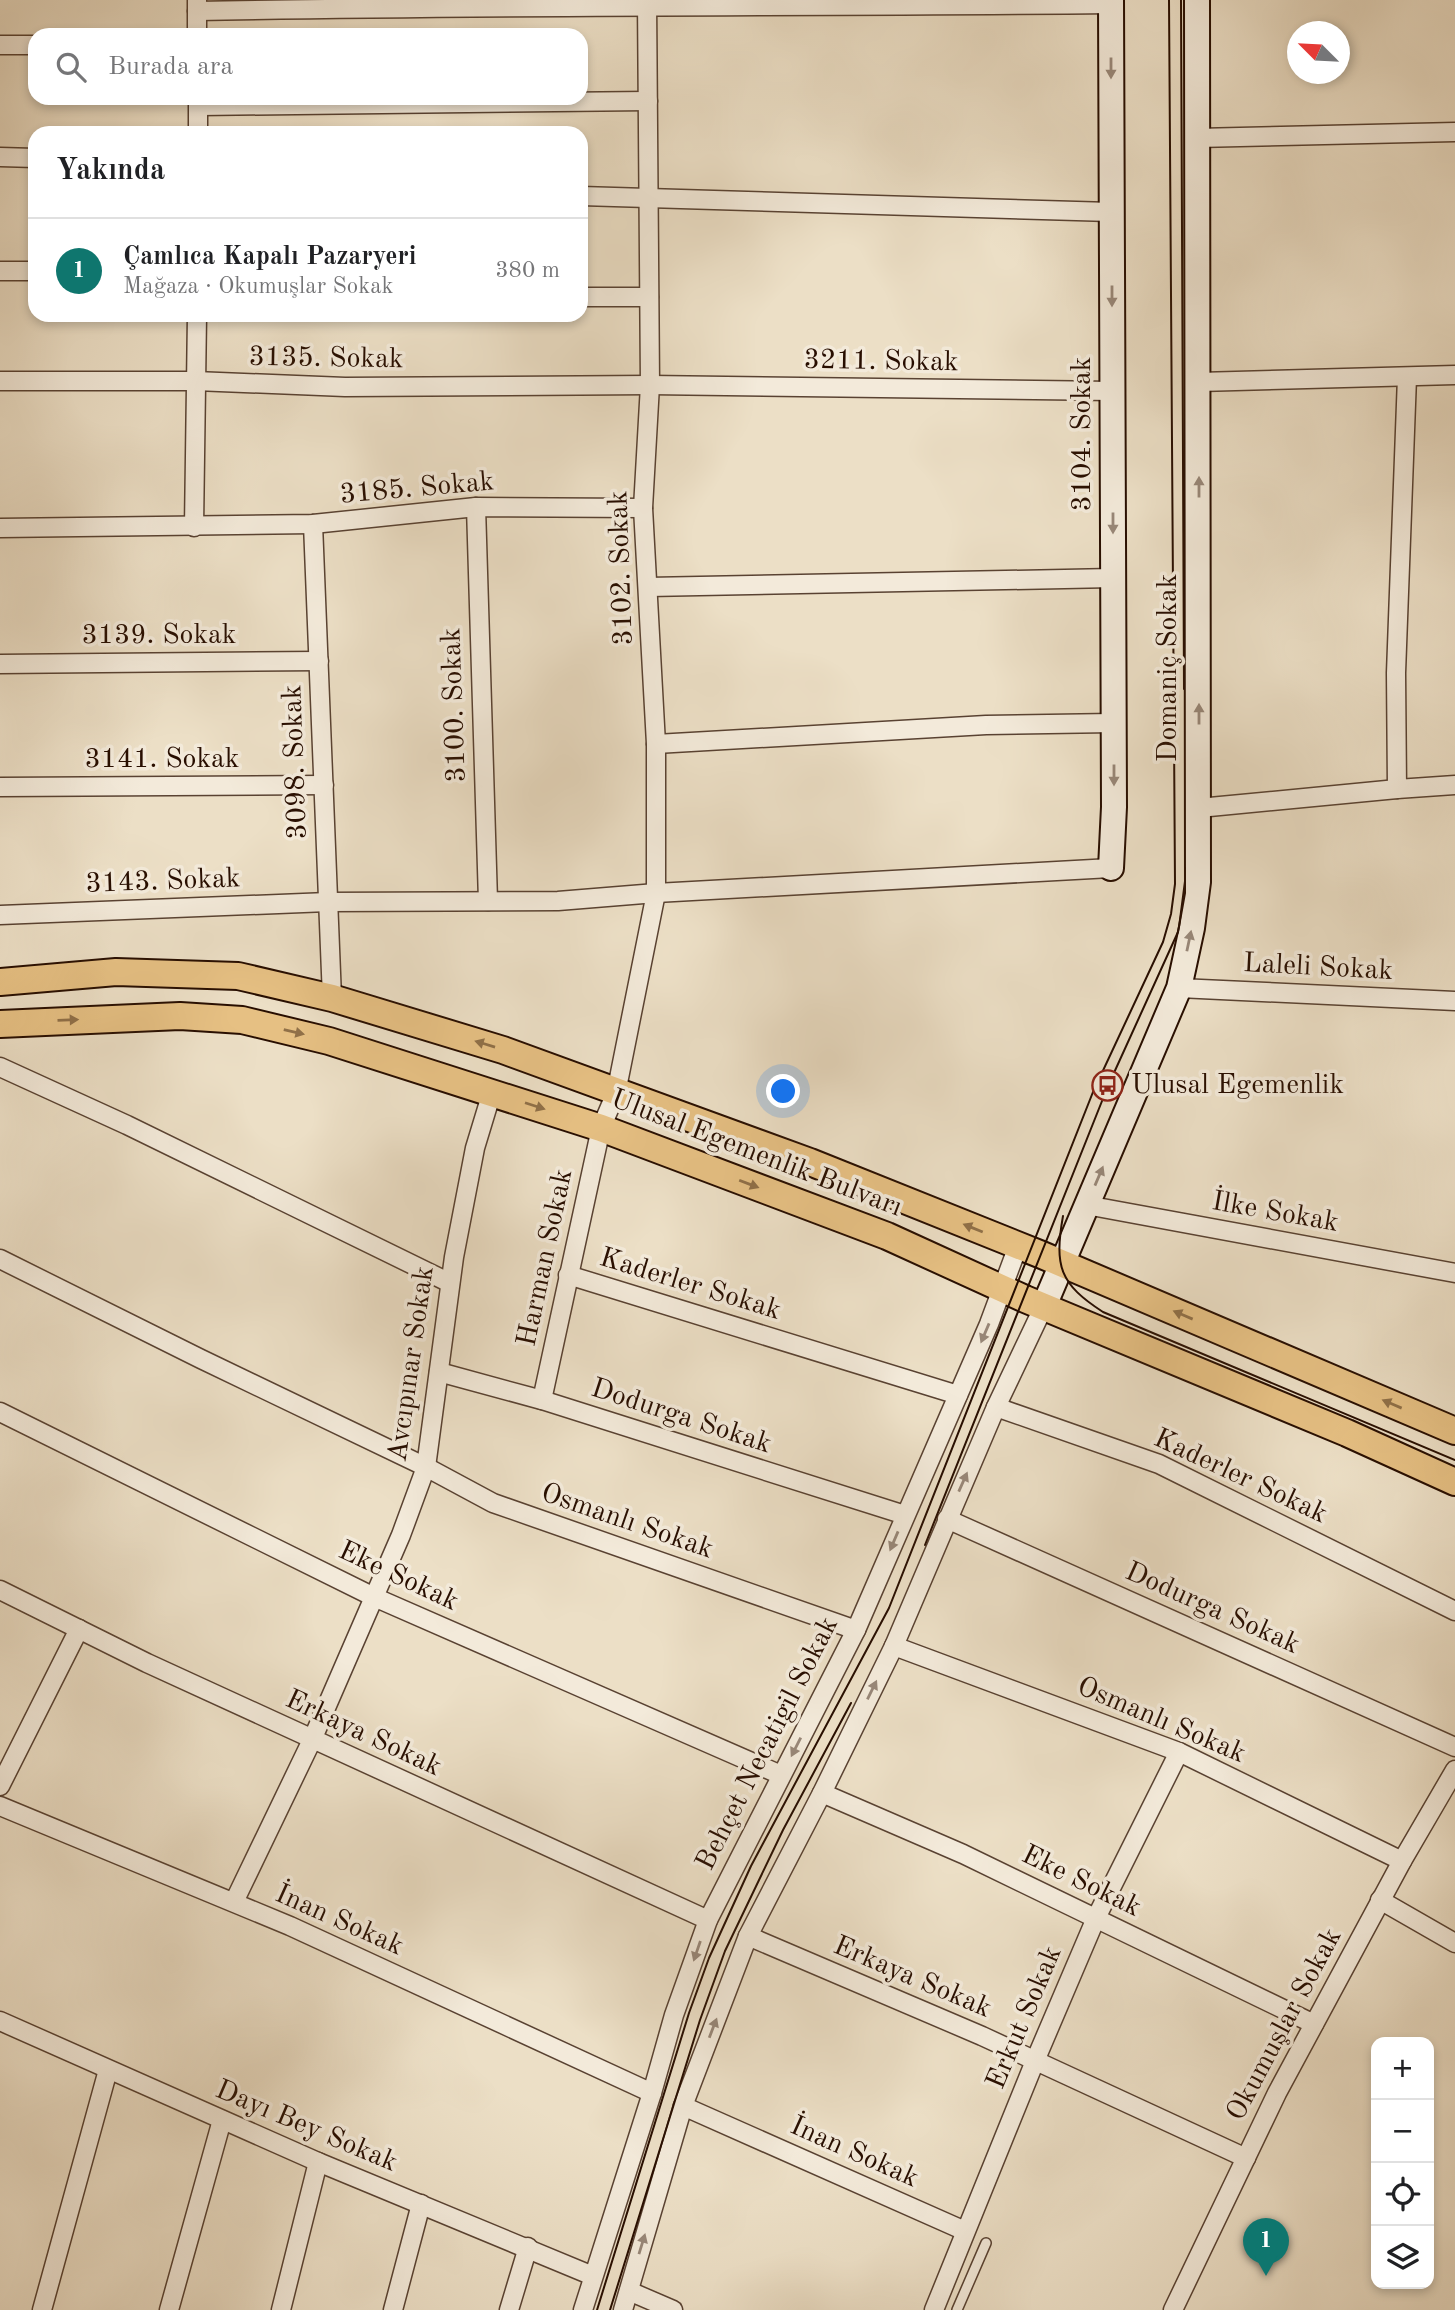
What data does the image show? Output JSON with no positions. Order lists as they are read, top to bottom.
{
  "streets": {
    "main road": ["Ulusal Egemenlik Bulvarı"],
    "street": [
      "3135. Sokak",
      "3211. Sokak",
      "3104. Sokak",
      "3185. Sokak",
      "3102. Sokak",
      "3139. Sokak",
      "Domaniç Sokak",
      "3100. Sokak",
      "3141. Sokak",
      "3098. Sokak",
      "3143. Sokak",
      "Laleli Sokak",
      "İlke Sokak",
      "Harman Sokak",
      "Kaderler Sokak",
      "Avcıpınar Sokak",
      "Dodurga Sokak",
      "Osmanlı Sokak",
      "Eke Sokak",
      "Erkaya Sokak",
      "Behçet Necatigil Sokak",
      "İnan Sokak",
      "Erkut Sokak",
      "Okumuşlar Sokak",
      "Dayı Bey Sokak"
    ]
  },
  "crossings": [
    ["3135. Sokak", "3211. Sokak"],
    ["3135. Sokak", "3102. Sokak"],
    ["3211. Sokak", "3104. Sokak"],
    ["3211. Sokak", "3102. Sokak"],
    ["3104. Sokak", "3143. Sokak"],
    ["3185. Sokak", "3102. Sokak"],
    ["3185. Sokak", "3100. Sokak"],
    ["3185. Sokak", "3098. Sokak"],
    ["3102. Sokak", "3143. Sokak"],
    ["3102. Sokak", "Ulusal Egemenlik Bulvarı"],
    ["3102. Sokak", "Harman Sokak"],
    ["3139. Sokak", "3098. Sokak"],
    ["Domaniç Sokak", "Laleli Sokak"],
    ["Domaniç Sokak", "Ulusal Egemenlik Bulvarı"],
    ["Domaniç Sokak", "İlke Sokak"],
    ["3100. Sokak", "3143. Sokak"],
    ["3141. Sokak", "3098. Sokak"],
    ["3098. Sokak", "3143. Sokak"],
    ["3098. Sokak", "Ulusal Egemenlik Bulvarı"],
    ["Ulusal Egemenlik Bulvarı", "Harman Sokak"],
    ["Ulusal Egemenlik Bulvarı", "Avcıpınar Sokak"],
    ["Ulusal Egemenlik Bulvarı", "Behçet Necatigil Sokak"],
    ["Harman Sokak", "Kaderler Sokak"],
    ["Harman Sokak", "Dodurga Sokak"],
    ["Kaderler Sokak", "Behçet Necatigil Sokak"],
    ["Avcıpınar Sokak", "Dodurga Sokak"],
    ["Avcıpınar Sokak", "Osmanlı Sokak"],
    ["Avcıpınar Sokak", "Eke Sokak"],
    ["Avcıpınar Sokak", "Erkaya Sokak"],
    ["Avcıpınar Sokak", "İnan Sokak"],
    ["Dodurga Sokak", "Behçet Necatigil Sokak"],
    ["Osmanlı Sokak", "Behçet Necatigil Sokak"],
    ["Osmanlı Sokak", "Erkut Sokak"],
    ["Osmanlı Sokak", "Okumuşlar Sokak"],
    ["Eke Sokak", "Behçet Necatigil Sokak"],
    ["Eke Sokak", "Erkut Sokak"],
    ["Eke Sokak", "Okumuşlar Sokak"],
    ["Erkaya Sokak", "Behçet Necatigil Sokak"],
    ["Erkaya Sokak", "Erkut Sokak"],
    ["Erkaya Sokak", "Okumuşlar Sokak"],
    ["Behçet Necatigil Sokak", "İnan Sokak"],
    ["Behçet Necatigil Sokak", "Dayı Bey Sokak"],
    ["İnan Sokak", "Erkut Sokak"]
  ],
  "one_way": ["3104. Sokak"],
  "places": {
    "bus stop": ["Ulusal Egemenlik"]
  },
  "north": "top left",
  "page": {
    "search": "Burada ara",
    "heading": "Yakında",
    "list": [
      {
        "mark": "1",
        "name": "Çamlıca Kapalı Pazaryeri",
        "note": "Mağaza · Okumuşlar Sokak",
        "value": "380 m"
      }
    ],
    "map_buttons": ["+", "−"],
    "pins": "1"
  }
}
